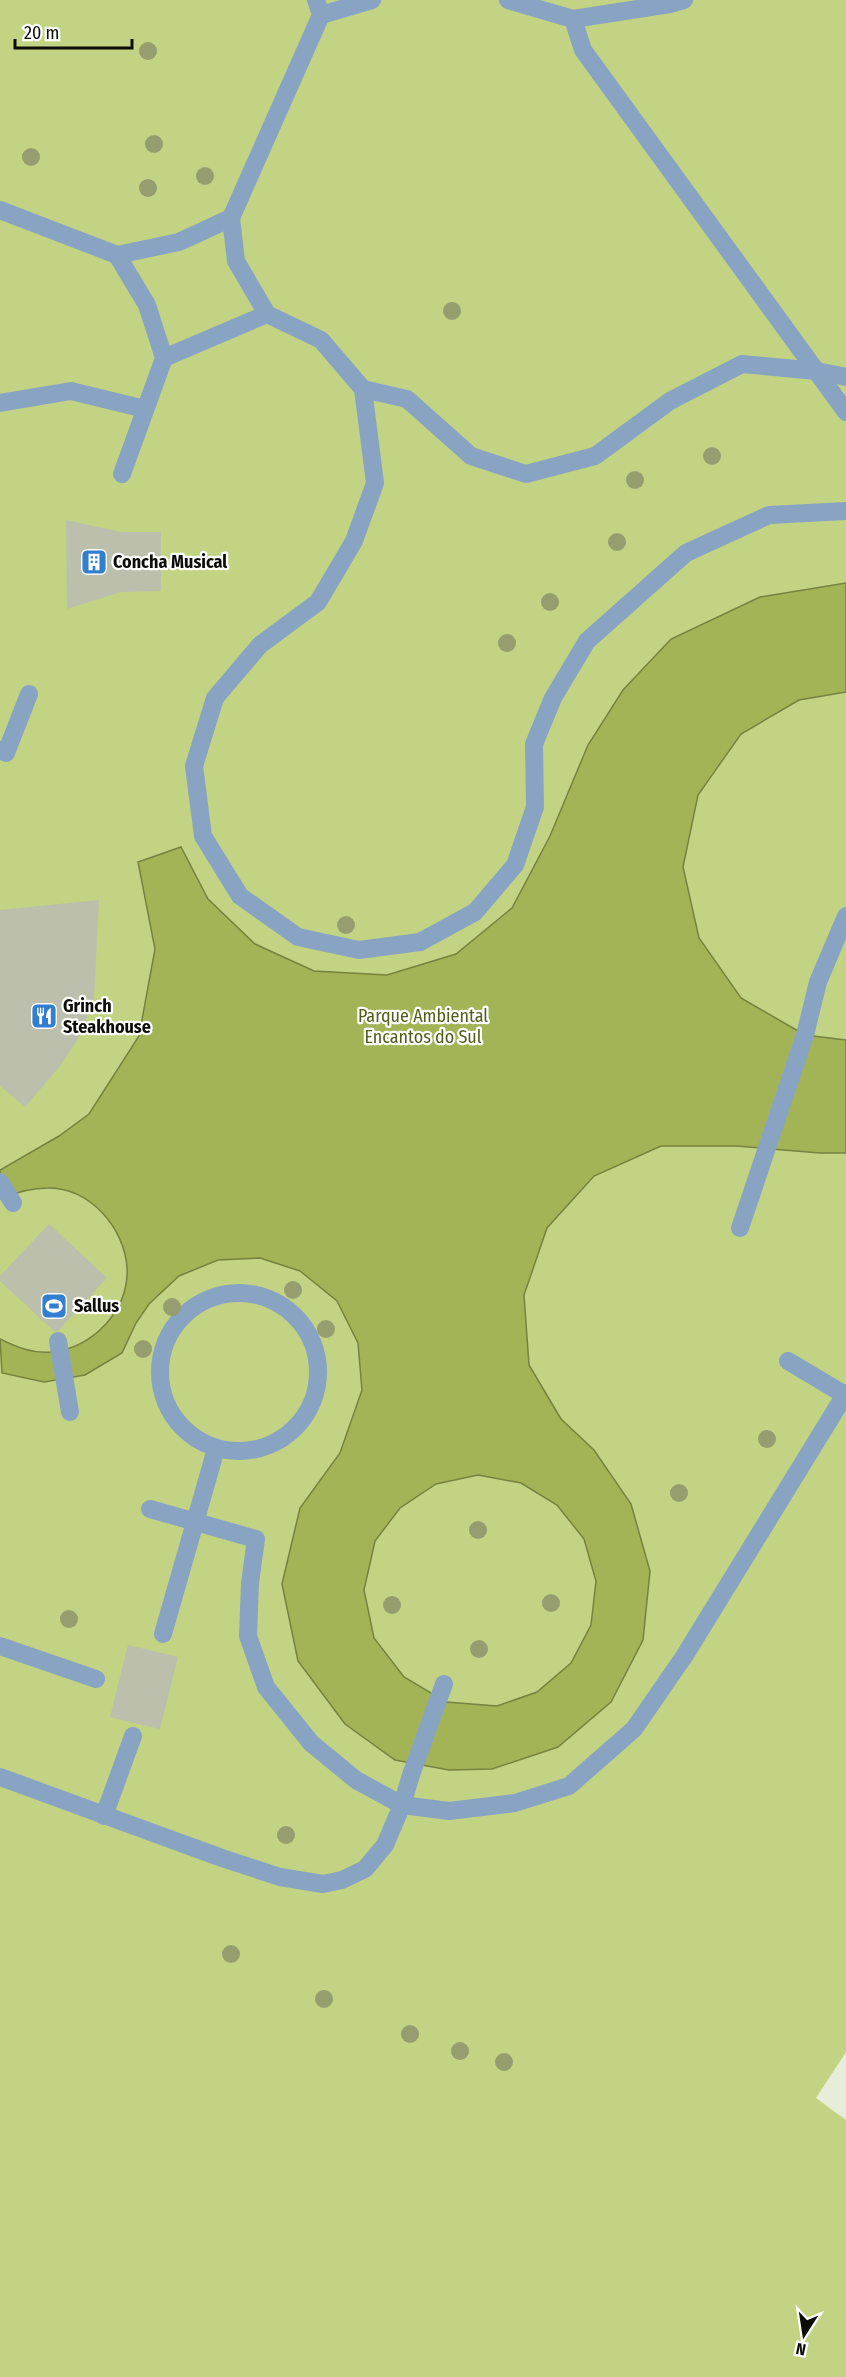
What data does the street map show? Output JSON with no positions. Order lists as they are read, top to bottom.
{
  "parks": ["Parque Ambiental Encantos do Sul"],
  "places": {
    "building": ["Concha Musical"],
    "restaurant": ["Grinch Steakhouse"],
    "sports": ["Sallus"]
  },
  "scale_bar": "20 m",
  "north": "bottom"
}
